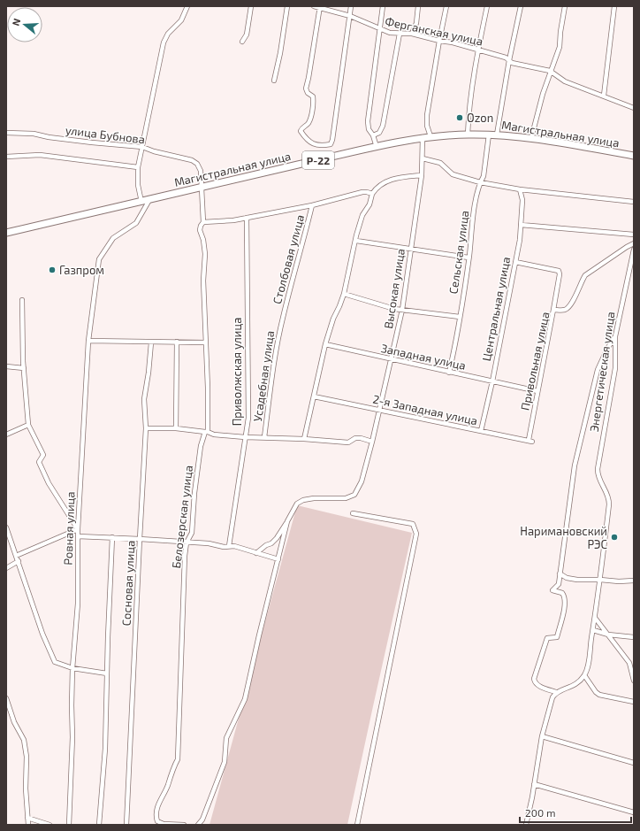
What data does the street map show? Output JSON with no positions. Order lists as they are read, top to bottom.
{
  "streets": {
    "highway": ["Магистральная улица", "Р-22"],
    "street": [
      "Ферганская улица",
      "улица Бубнова",
      "Сельская улица",
      "Столбовая улица",
      "Высокая улица",
      "Центральная улица",
      "Западная улица",
      "Привольная улица",
      "Приволжская улица",
      "Энергетическая улица",
      "Усадебная улица",
      "2-я Западная улица",
      "Белозерская улица",
      "Ровная улица",
      "Сосновая улица"
    ]
  },
  "crossings": [
    ["Магистральная улица", "улица Бубнова"],
    ["Магистральная улица", "Сельская улица"],
    ["Магистральная улица", "Высокая улица"],
    ["Магистральная улица", "Белозерская улица"],
    ["Магистральная улица", "Ровная улица"],
    ["улица Бубнова", "Белозерская улица"],
    ["Сельская улица", "Западная улица"],
    ["Столбовая улица", "Усадебная улица"],
    ["Высокая улица", "Западная улица"],
    ["Высокая улица", "2-я Западная улица"],
    ["Центральная улица", "Западная улица"],
    ["Центральная улица", "2-я Западная улица"],
    ["Западная улица", "Привольная улица"],
    ["Привольная улица", "2-я Западная улица"]
  ],
  "places": ["Ozon", "Газпром", "Наримановский РЭС"],
  "scale_bar": "200 m",
  "north": "left"
}
